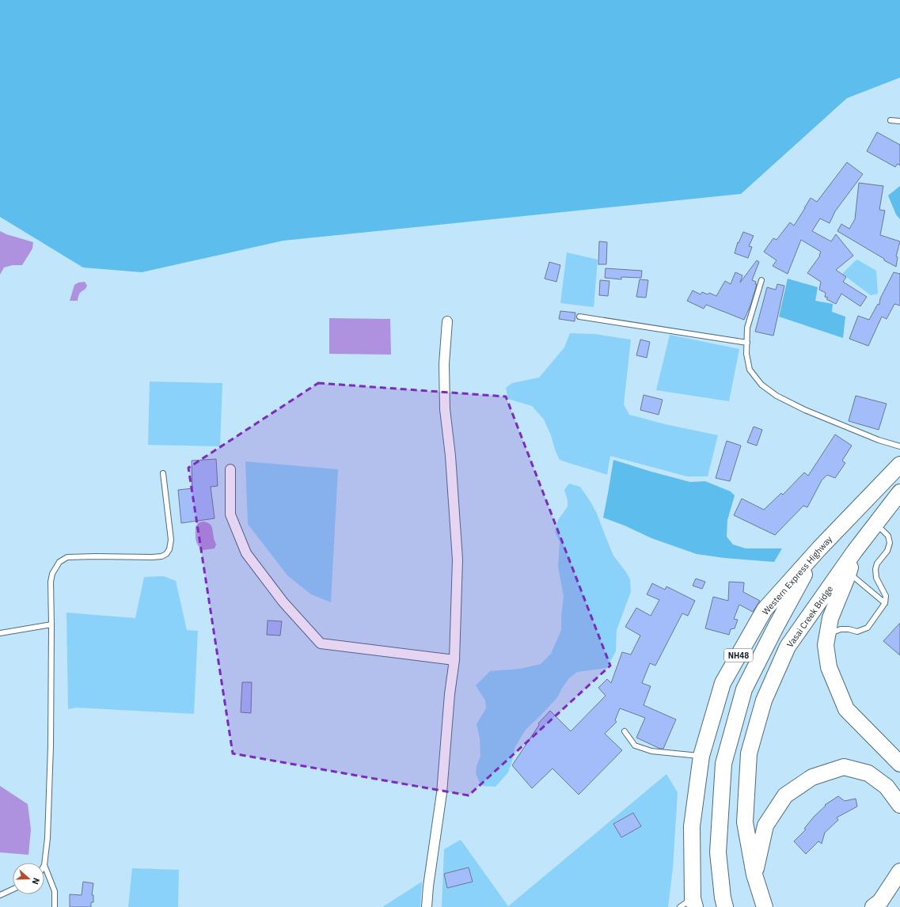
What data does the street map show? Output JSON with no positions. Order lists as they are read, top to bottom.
{
  "streets": {
    "highway": ["Western Express Highway", "Vasai Creek Bridge", "NH48"]
  },
  "north": "right"
}
